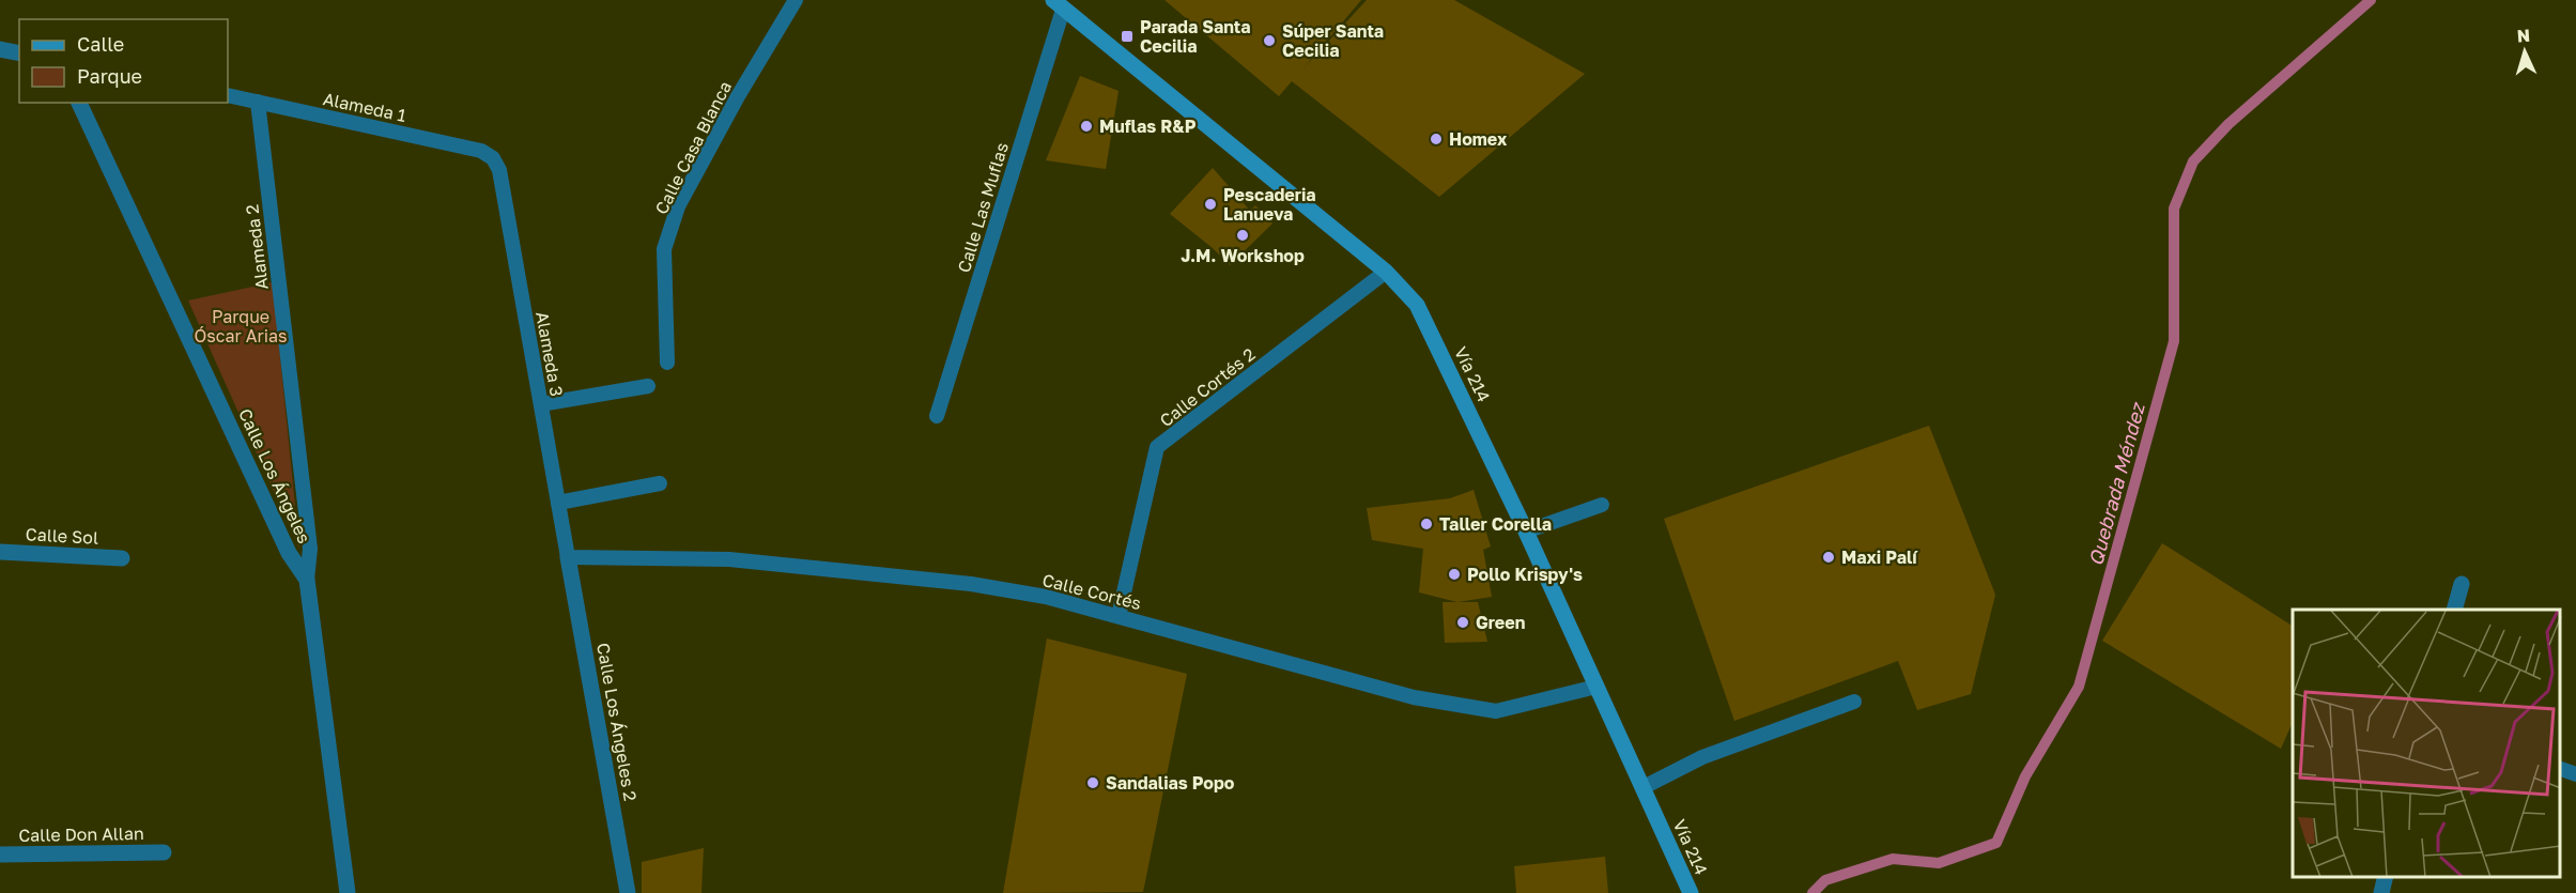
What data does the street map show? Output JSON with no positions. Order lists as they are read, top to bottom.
{
  "streets": {
    "main road": ["Vía 214"],
    "street": [
      "Calle Los Ángeles",
      "Calle Sol",
      "Calle Los Ángeles 2",
      "Calle Don Allan"
    ],
    "lane": [
      "Alameda 1",
      "Calle Casa Blanca",
      "Calle Las Muflas",
      "Alameda 2",
      "Alameda 3",
      "Calle Cortés 2",
      "Calle Cortés"
    ]
  },
  "crossings": [
    ["Alameda 1", "Alameda 2"],
    ["Alameda 1", "Alameda 3"],
    ["Calle Las Muflas", "Vía 214"],
    ["Alameda 2", "Calle Los Ángeles"],
    ["Alameda 3", "Calle Cortés"],
    ["Alameda 3", "Calle Los Ángeles 2"],
    ["Vía 214", "Calle Cortés 2"],
    ["Vía 214", "Calle Cortés"],
    ["Calle Cortés 2", "Calle Cortés"],
    ["Calle Cortés", "Calle Los Ángeles 2"]
  ],
  "water": ["Quebrada Méndez"],
  "parks": ["Parque Óscar Arias"],
  "places": {
    "transit": ["Parada Santa Cecilia"],
    "other": [
      "Súper Santa Cecilia",
      "Muflas R&P",
      "Homex",
      "Pescaderia Lanueva",
      "J.M. Workshop",
      "Taller Corella",
      "Maxi Palí",
      "Pollo Krispy's",
      "Green",
      "Sandalias Popo"
    ]
  },
  "legend": ["Calle", "Parque"],
  "north": "top"
}
